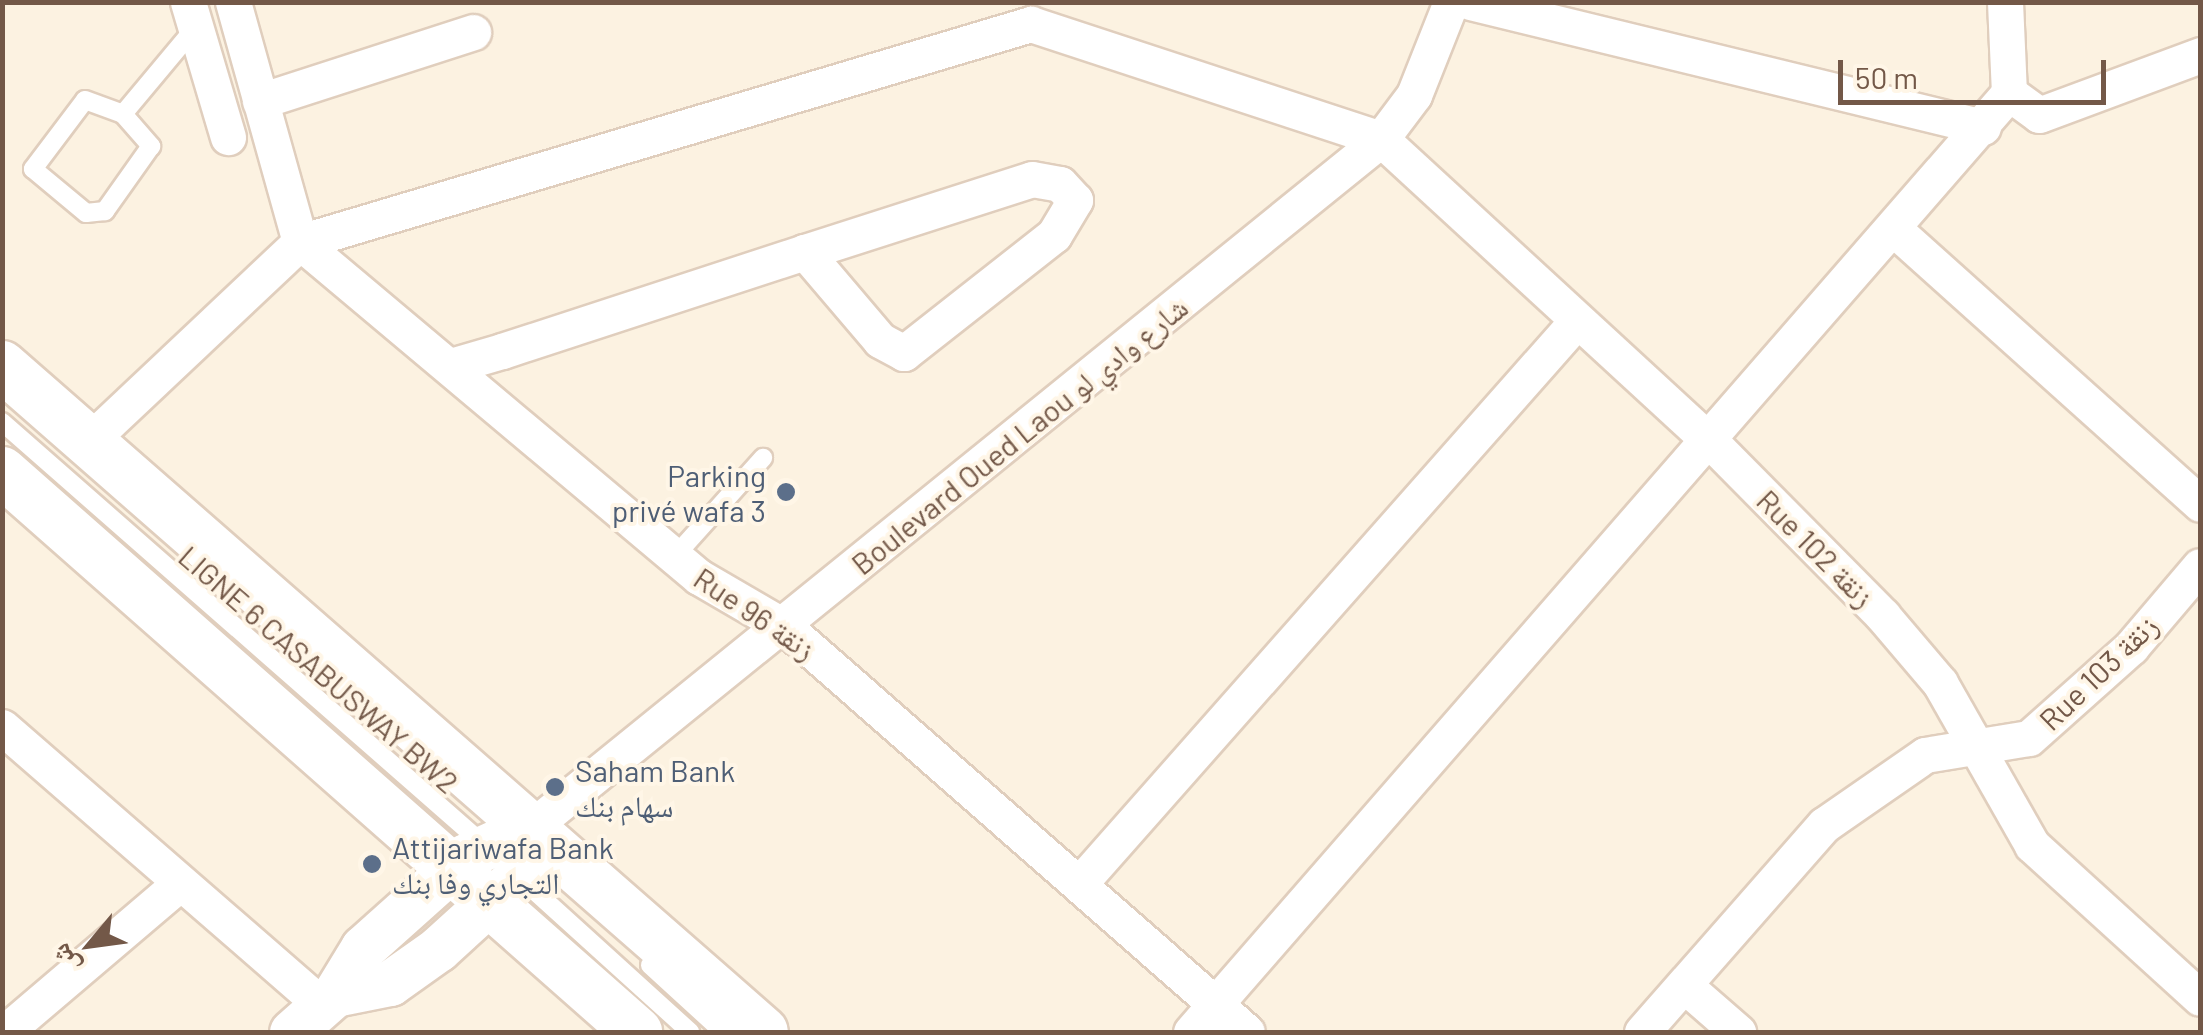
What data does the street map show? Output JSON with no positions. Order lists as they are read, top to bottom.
{
  "streets": {
    "street": [
      "Boulevard Oued Laou شارع وادي لو",
      "Rue 102 زنقة",
      "Rue 96 زنقة",
      "Rue 103 زنقة"
    ],
    "lane": ["LIGNE 6 CASABUSWAY BW2"]
  },
  "crossings": [
    ["Boulevard Oued Laou شارع وادي لو", "Rue 102 زنقة"],
    ["Boulevard Oued Laou شارع وادي لو", "Rue 96 زنقة"],
    ["Boulevard Oued Laou شارع وادي لو", "LIGNE 6 CASABUSWAY BW2"],
    ["Rue 102 زنقة", "Rue 103 زنقة"]
  ],
  "places": ["Parking privé wafa 3", "Saham Bank سهام بنك", "Attijariwafa Bank التجاري وفا بنك"],
  "scale_bar": "50 m",
  "north": "bottom left"
}
